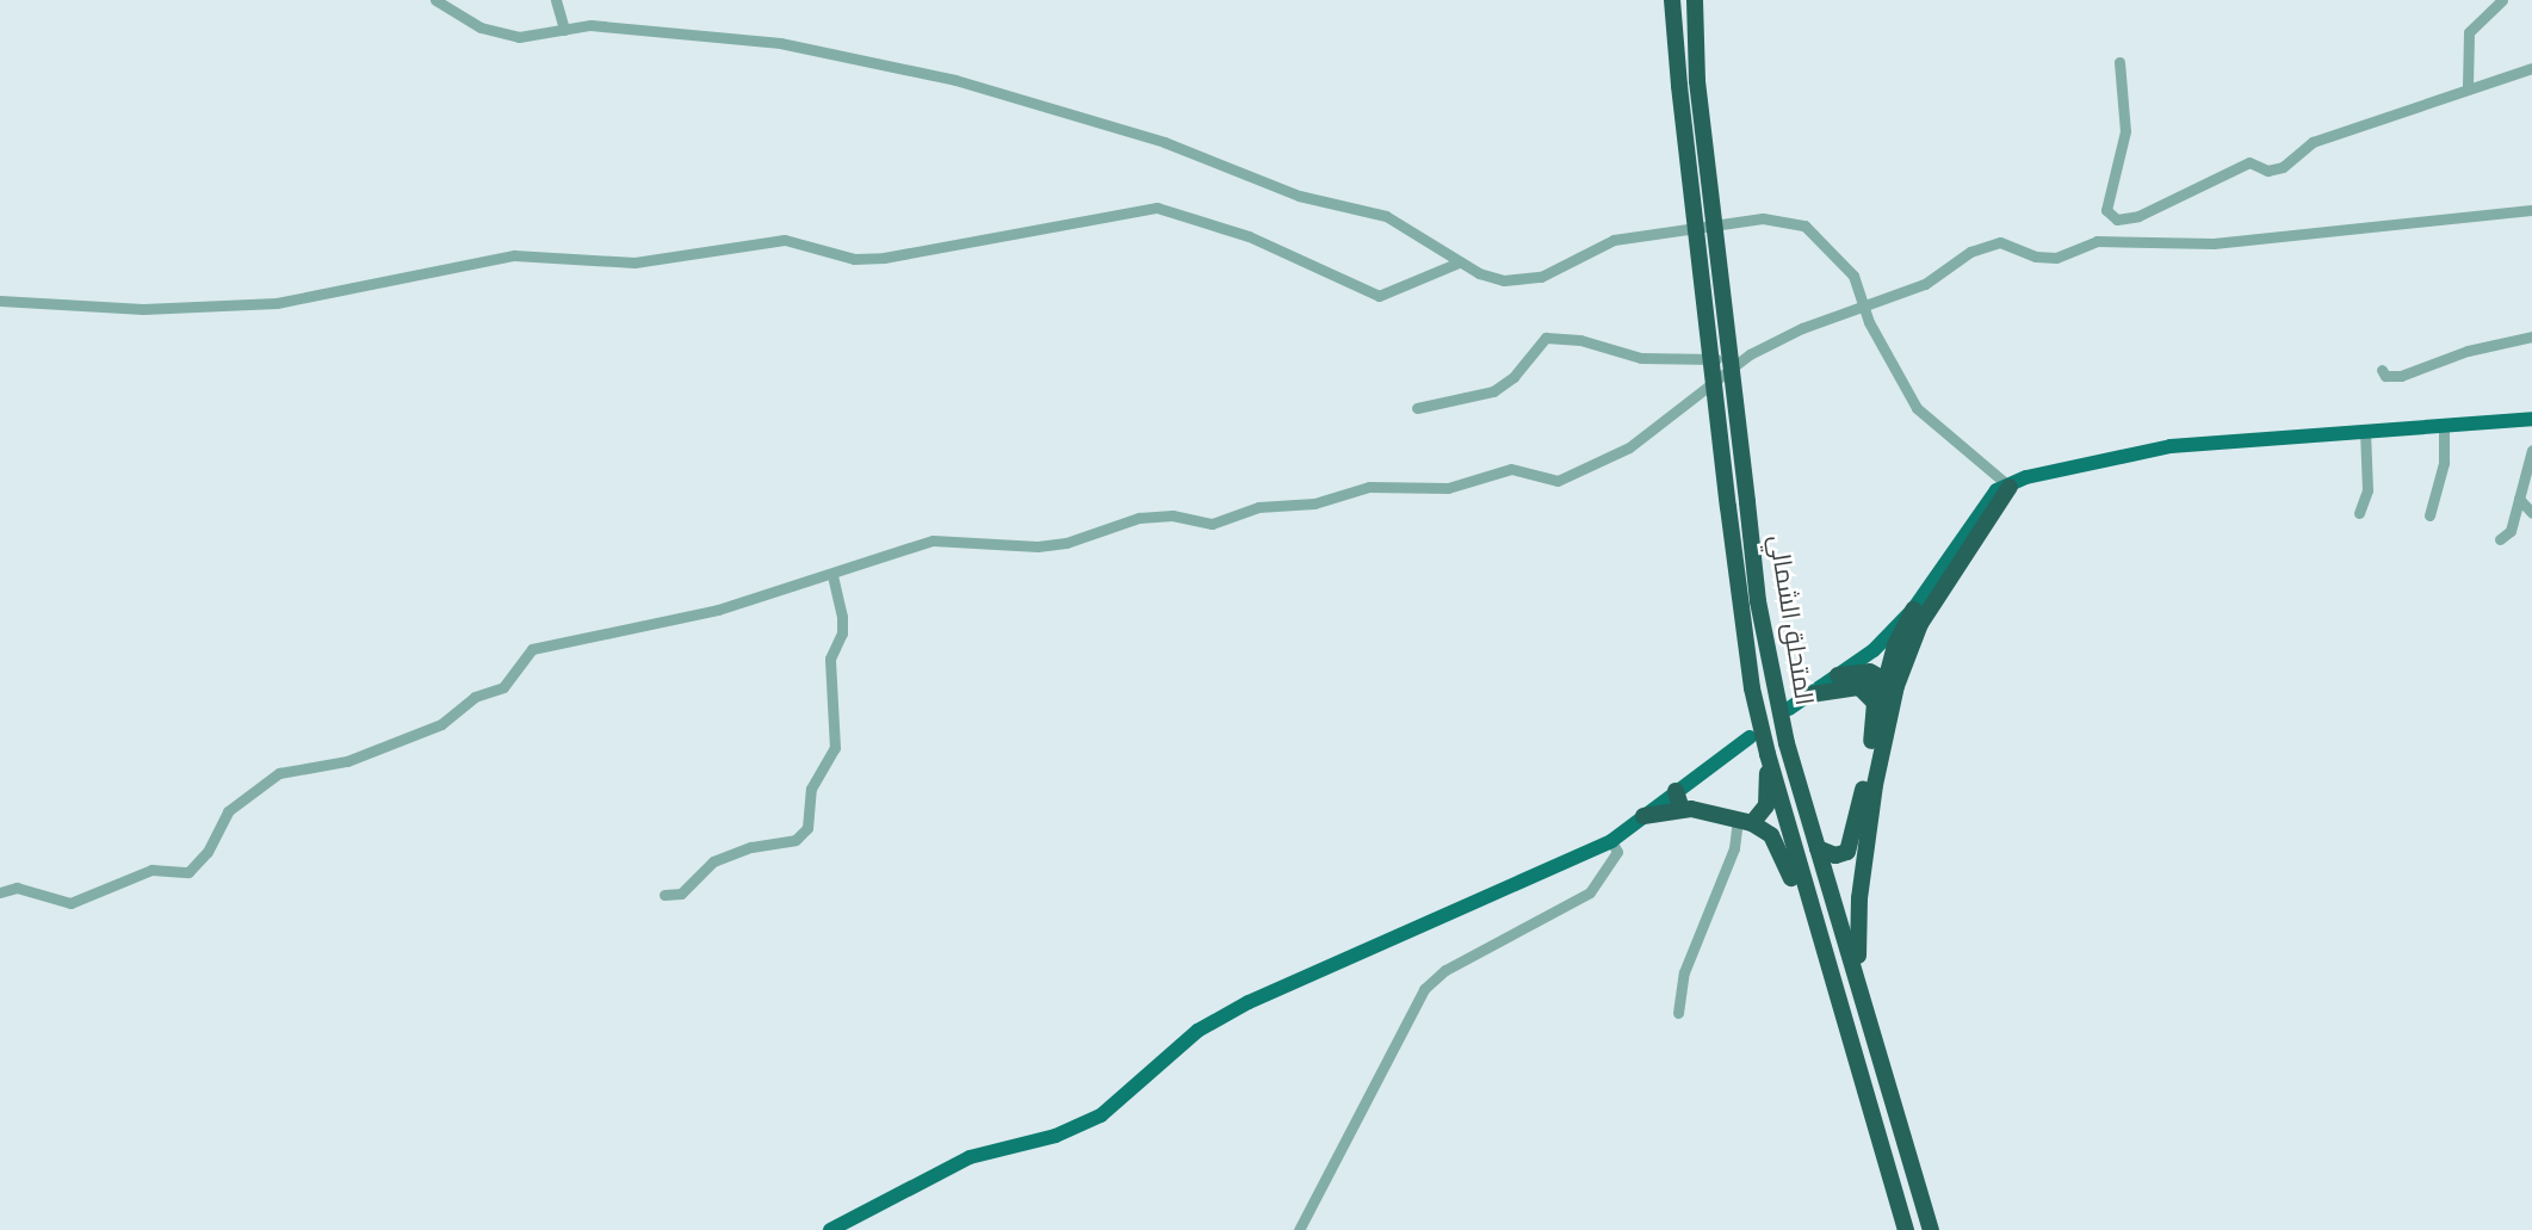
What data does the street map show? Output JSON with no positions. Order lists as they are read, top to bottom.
{
  "streets": {
    "highway": ["المتحلق الشمالي"]
  }
}
